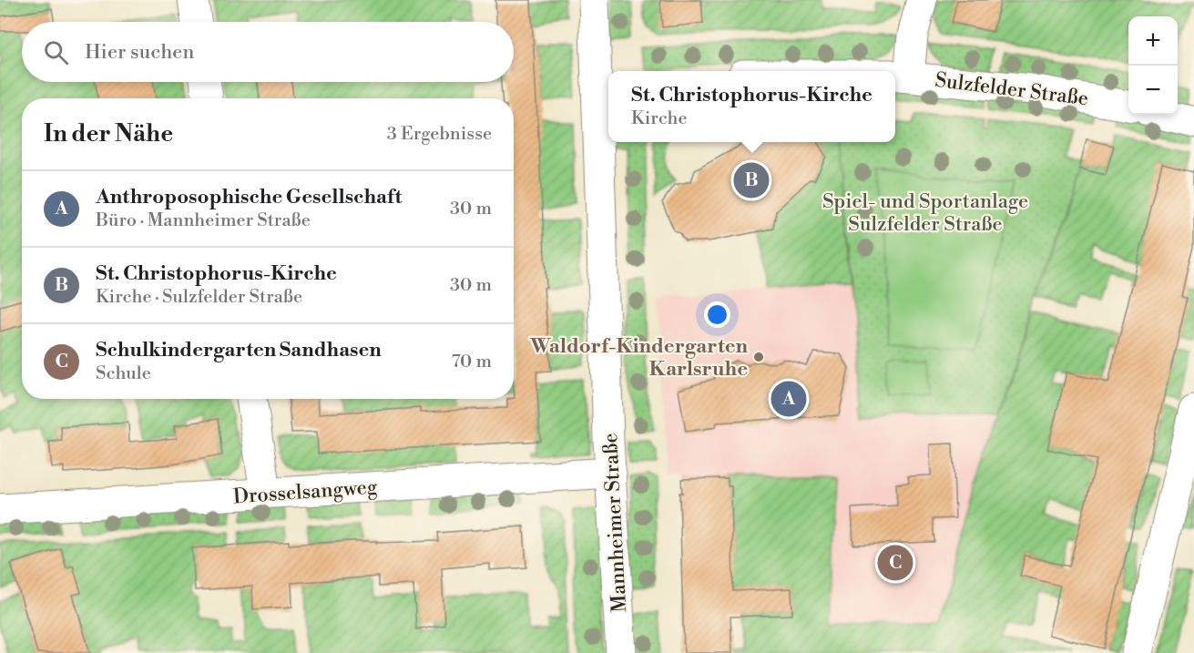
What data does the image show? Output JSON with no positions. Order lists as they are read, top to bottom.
{
  "streets": {
    "street": ["Sulzfelder Straße", "Drosselsangweg", "Mannheimer Straße"]
  },
  "crossings": [
    ["Drosselsangweg", "Mannheimer Straße"]
  ],
  "parks": ["Spiel- und Sportanlage Sulzfelder Straße"],
  "places": ["Waldorf-Kindergarten Karlsruhe"],
  "page": {
    "map_buttons": ["+", "−"],
    "search": "Hier suchen",
    "popup": ["St. Christophorus-Kirche", "Kirche"],
    "heading": ["In der Nähe", "3 Ergebnisse"],
    "pins": ["B", "A", "C"],
    "list": [
      {
        "mark": "A",
        "name": "Anthroposophische Gesellschaft",
        "note": "Büro · Mannheimer Straße",
        "value": "30 m"
      },
      {
        "mark": "B",
        "name": "St. Christophorus-Kirche",
        "note": "Kirche · Sulzfelder Straße",
        "value": "30 m"
      },
      {
        "mark": "C",
        "name": "Schulkindergarten Sandhasen",
        "note": "Schule",
        "value": "70 m"
      }
    ]
  }
}
